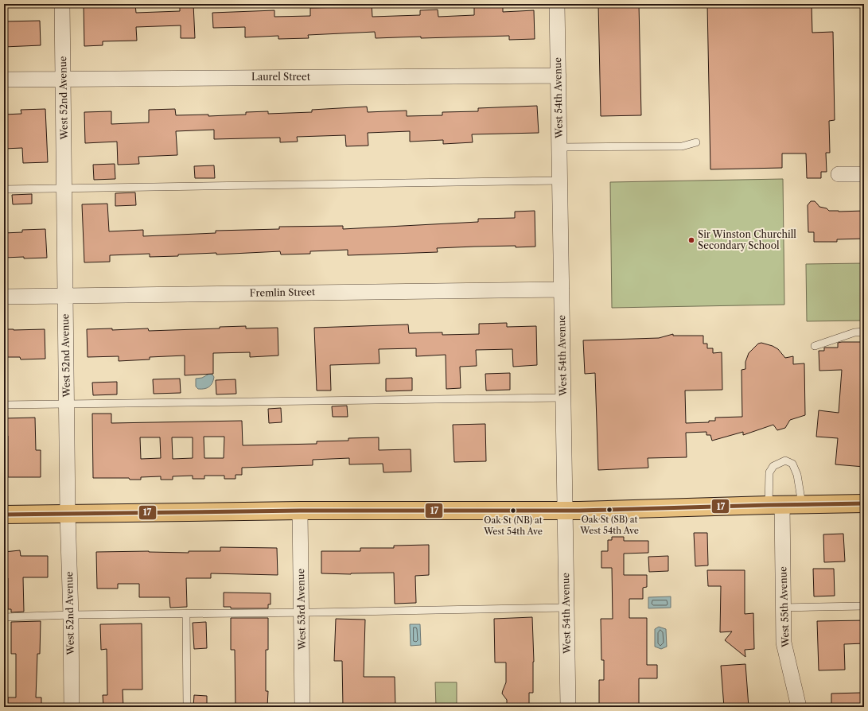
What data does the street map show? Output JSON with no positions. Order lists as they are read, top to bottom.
{
  "streets": {
    "street": [
      "Laurel Street",
      "West 52nd Avenue",
      "West 54th Avenue",
      "Fremlin Street",
      "West 55th Avenue",
      "West 53rd Avenue"
    ]
  },
  "crossings": [
    ["Laurel Street", "West 52nd Avenue"],
    ["Laurel Street", "West 54th Avenue"],
    ["West 52nd Avenue", "Fremlin Street"],
    ["West 54th Avenue", "Fremlin Street"]
  ],
  "places": ["Sir Winston Churchill Secondary School", "Oak St (SB) at West 54th Ave", "Oak St (NB) at West 54th Ave"],
  "lines": ["transit line 17"]
}
